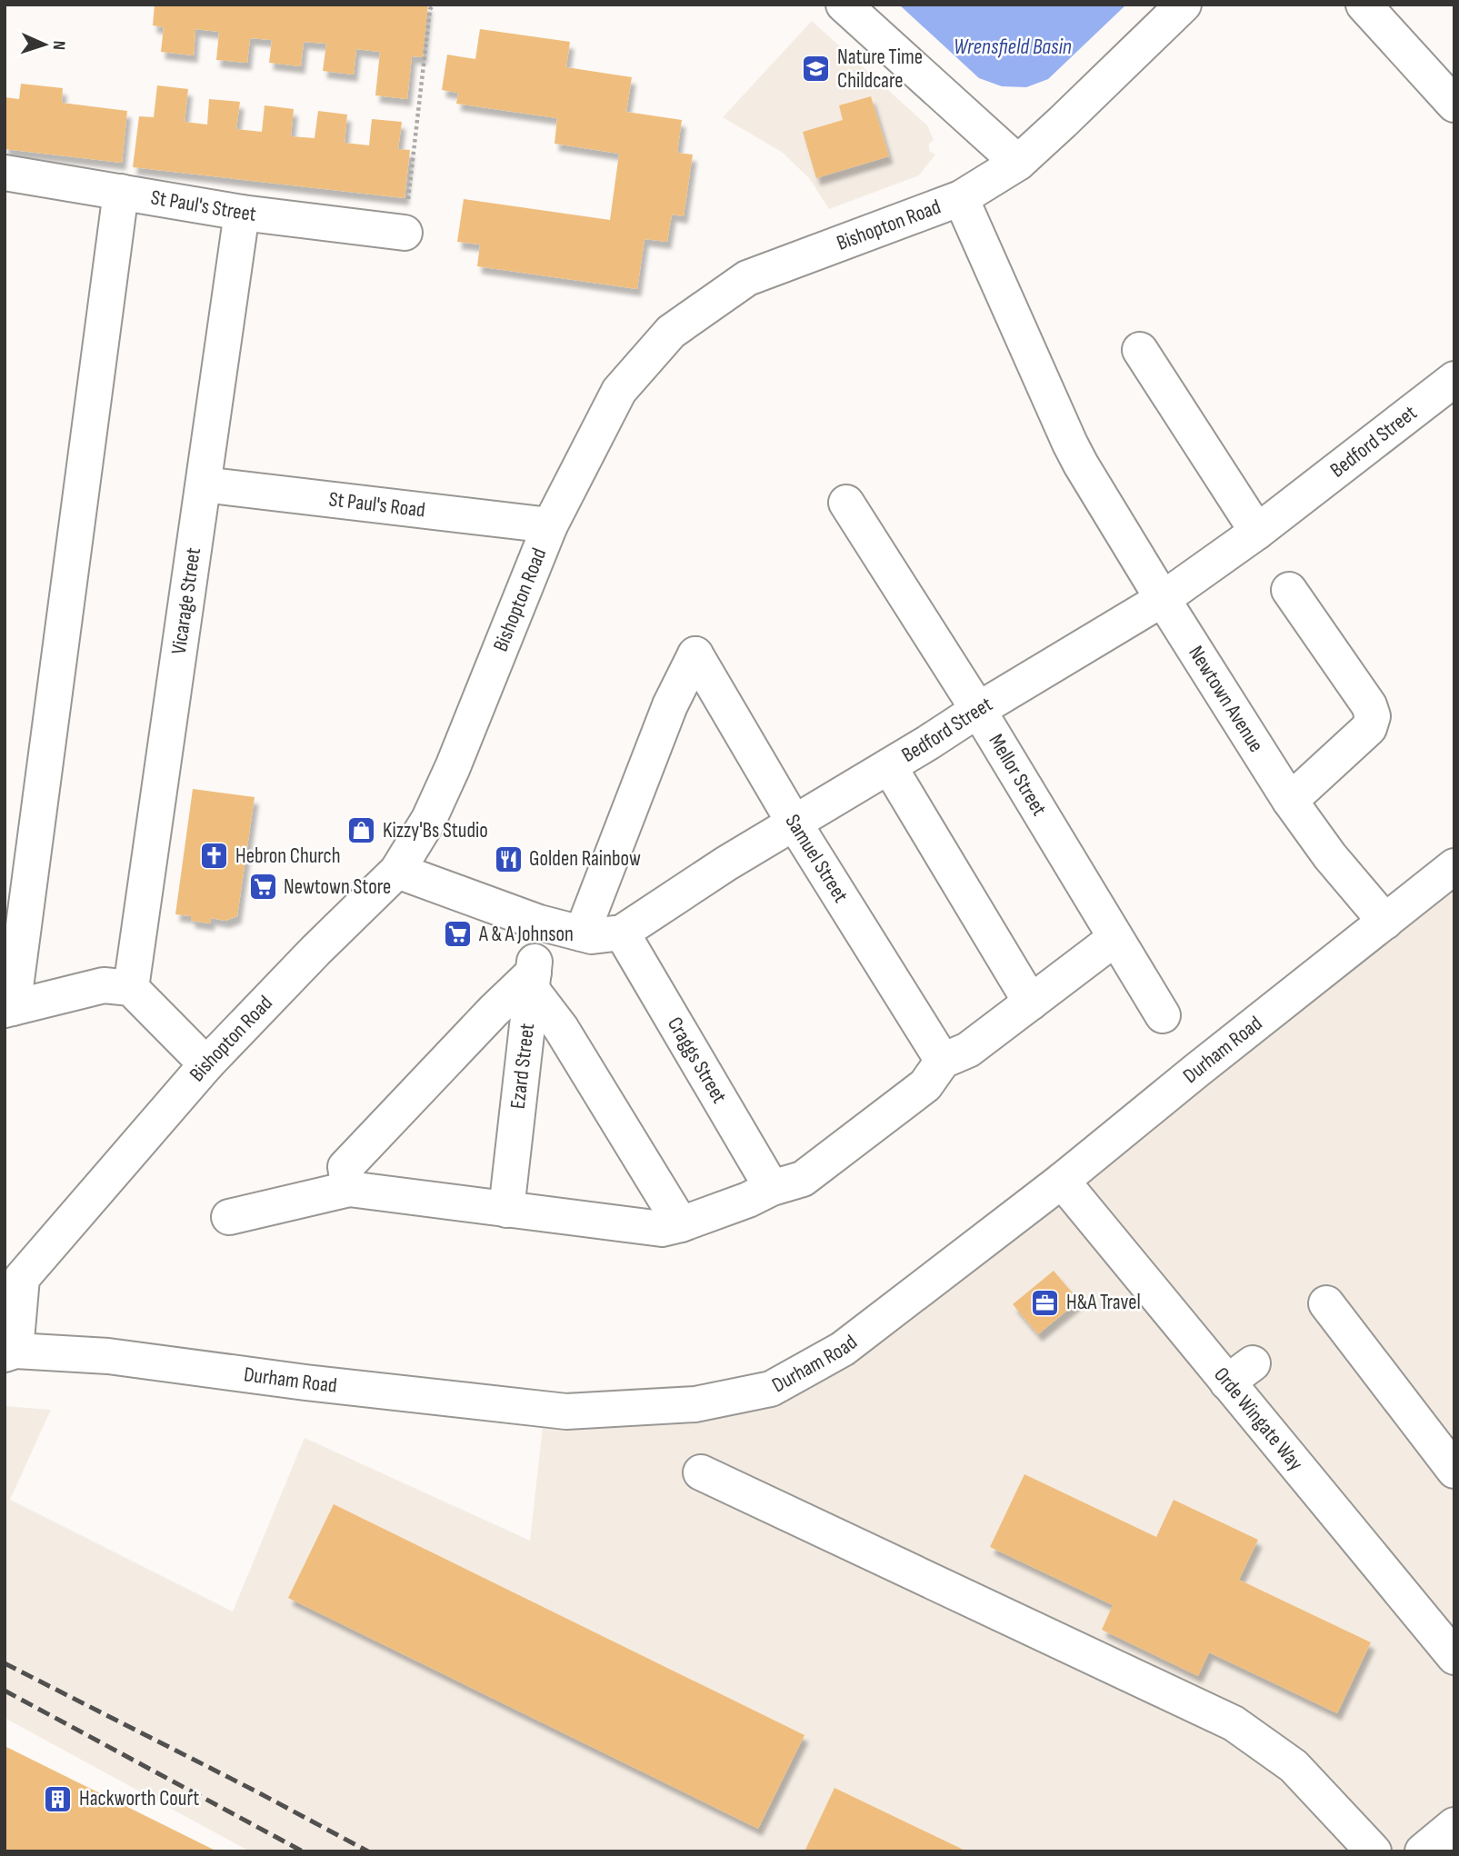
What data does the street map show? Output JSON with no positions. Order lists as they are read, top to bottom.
{
  "streets": {
    "street": [
      "St Paul's Street",
      "Bishopton Road",
      "Bedford Street",
      "St Paul's Road",
      "Vicarage Street",
      "Newtown Avenue",
      "Mellor Street",
      "Samuel Street",
      "Durham Road",
      "Craggs Street",
      "Ezard Street",
      "Orde Wingate Way"
    ]
  },
  "crossings": [
    ["St Paul's Street", "Vicarage Street"],
    ["Bishopton Road", "Bedford Street"],
    ["Bishopton Road", "St Paul's Road"],
    ["Bishopton Road", "Newtown Avenue"],
    ["Bishopton Road", "Durham Road"],
    ["Bedford Street", "Newtown Avenue"],
    ["Bedford Street", "Mellor Street"],
    ["Bedford Street", "Samuel Street"],
    ["Bedford Street", "Craggs Street"],
    ["Bedford Street", "Ezard Street"],
    ["St Paul's Road", "Vicarage Street"],
    ["Newtown Avenue", "Durham Road"],
    ["Durham Road", "Orde Wingate Way"]
  ],
  "water": ["Wrensfield Basin"],
  "places": {
    "school or university": ["Nature Time Childcare"],
    "shop": ["Kizzy'Bs Studio"],
    "church": ["Hebron Church"],
    "restaurant": ["Golden Rainbow"],
    "supermarket": ["Newtown Store", "A & A Johnson"],
    "office": ["H&A Travel"],
    "building": ["Hackworth Court"]
  },
  "north": "right"
}
